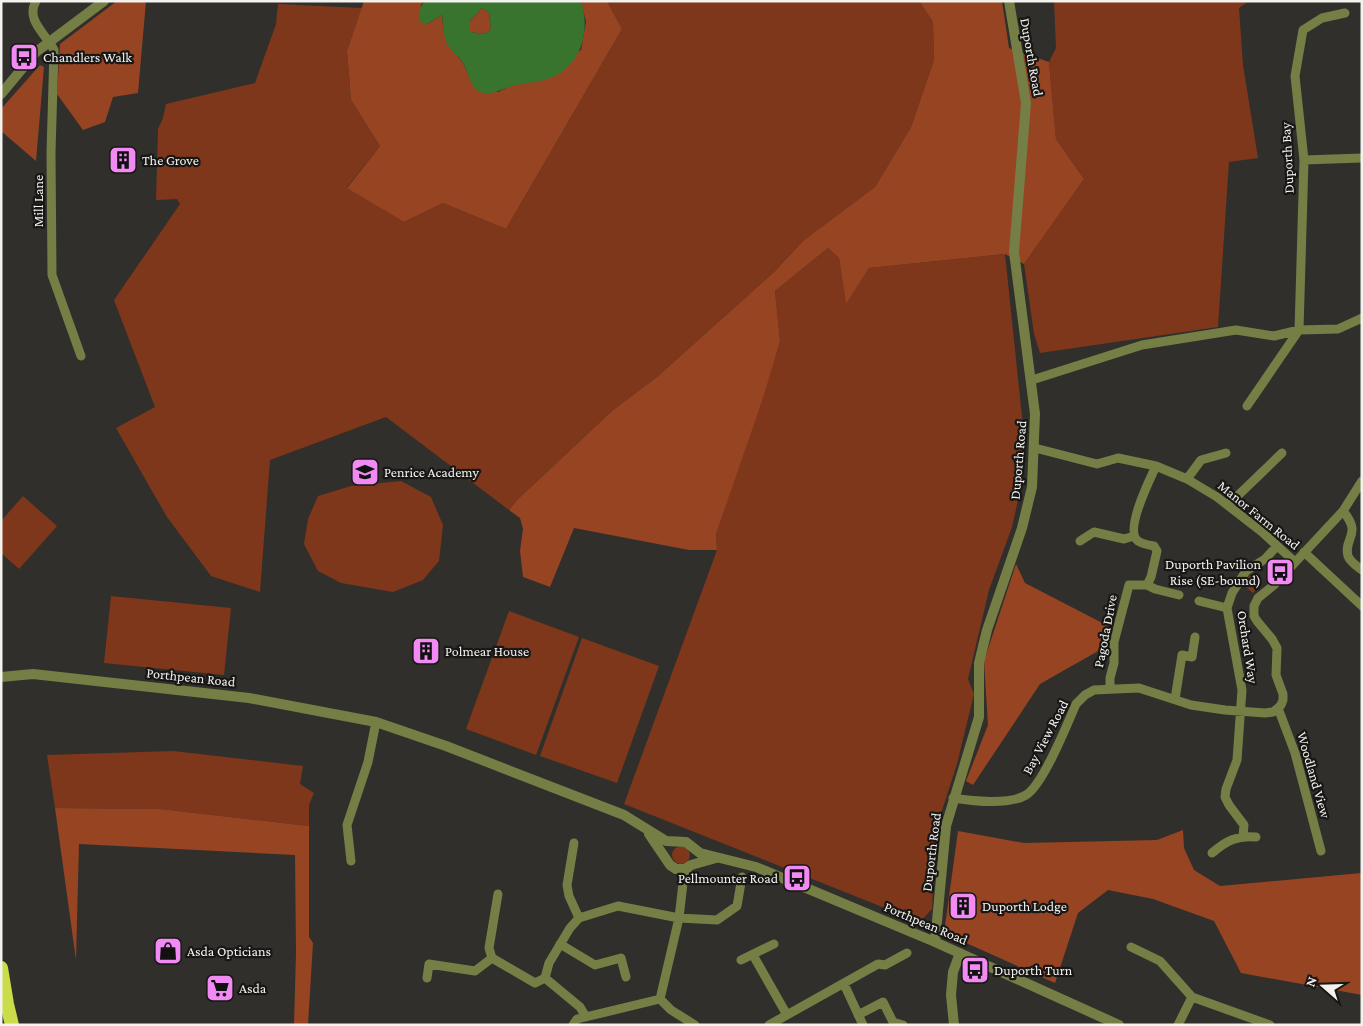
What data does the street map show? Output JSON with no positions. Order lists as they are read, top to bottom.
{
  "streets": {
    "street": [
      "Duporth Road",
      "Duporth Bay",
      "Mill Lane",
      "Manor Farm Road",
      "Pagoda Drive",
      "Orchard Way",
      "Porthpean Road",
      "Bay View Road",
      "Woodland View"
    ]
  },
  "crossings": [
    ["Duporth Road", "Manor Farm Road"],
    ["Duporth Road", "Porthpean Road"],
    ["Duporth Road", "Bay View Road"],
    ["Manor Farm Road", "Orchard Way"],
    ["Pagoda Drive", "Bay View Road"],
    ["Orchard Way", "Bay View Road"],
    ["Bay View Road", "Woodland View"]
  ],
  "places": {
    "bus stop": [
      "Chandlers Walk",
      "Duporth Pavilion Rise (SE-bound)",
      "Pellmounter Road",
      "Duporth Turn"
    ],
    "building": ["The Grove", "Polmear House", "Duporth Lodge"],
    "school or university": ["Penrice Academy"],
    "shop": ["Asda Opticians"],
    "supermarket": ["Asda"]
  },
  "north": "left"
}
